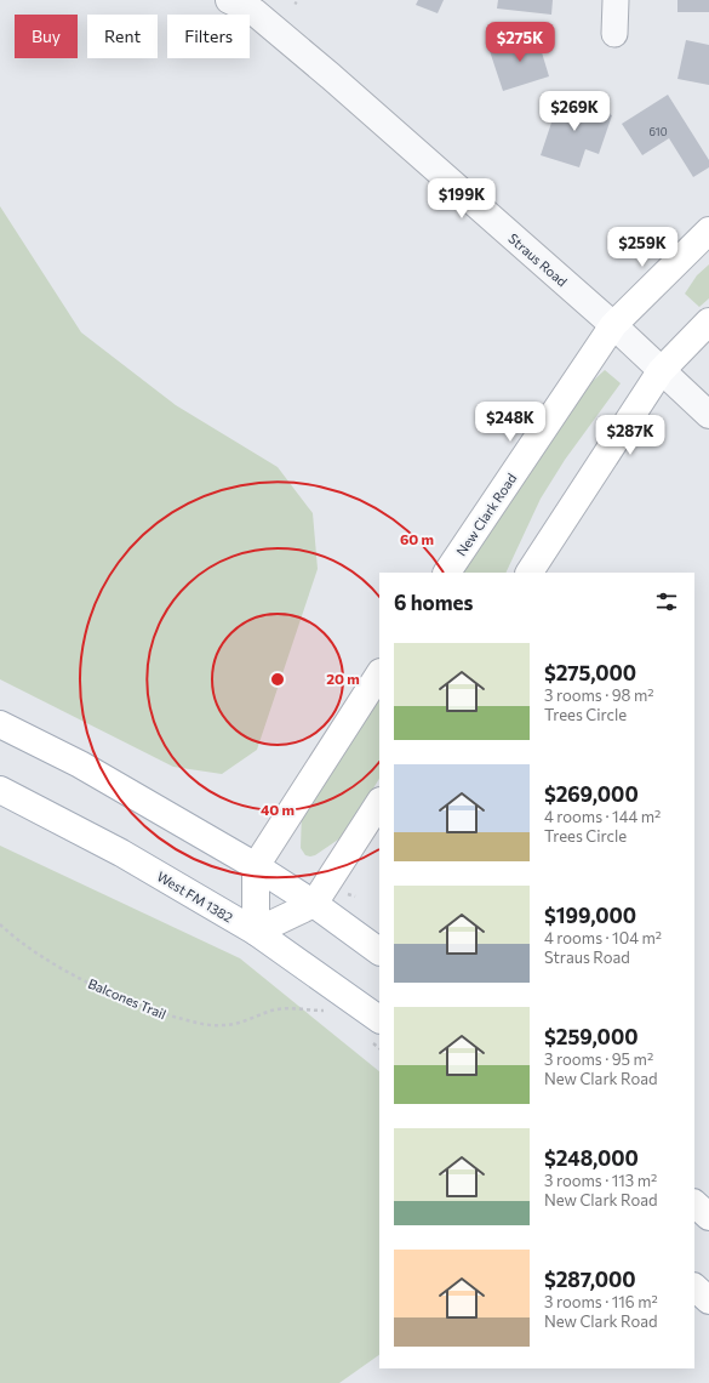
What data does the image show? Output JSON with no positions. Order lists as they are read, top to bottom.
{
  "streets": {
    "main road": ["New Clark Road", "West FM 1382"],
    "street": ["Straus Road"],
    "path": ["Balcones Trail"]
  },
  "crossings": [
    ["Straus Road", "New Clark Road"]
  ],
  "house_numbers": ["610"],
  "page": {
    "chip": ["Buy", "Rent", "Filters"],
    "price": [
      "$275K",
      "$269K",
      "$199K",
      "$259K",
      "$248K",
      "$287K"
    ],
    "heading": "6 homes",
    "list": [
      {
        "name": "$275,000",
        "note": "3 rooms · 98 m² · Trees Circle"
      },
      {
        "name": "$269,000",
        "note": "4 rooms · 144 m² · Trees Circle"
      },
      {
        "name": "$199,000",
        "note": "4 rooms · 104 m² · Straus Road"
      },
      {
        "name": "$259,000",
        "note": "3 rooms · 95 m² · New Clark Road"
      },
      {
        "name": "$248,000",
        "note": "3 rooms · 113 m² · New Clark Road"
      },
      {
        "name": "$287,000",
        "note": "3 rooms · 116 m² · New Clark Road"
      }
    ]
  },
  "rings": ["60 m", "20 m", "40 m"]
}
